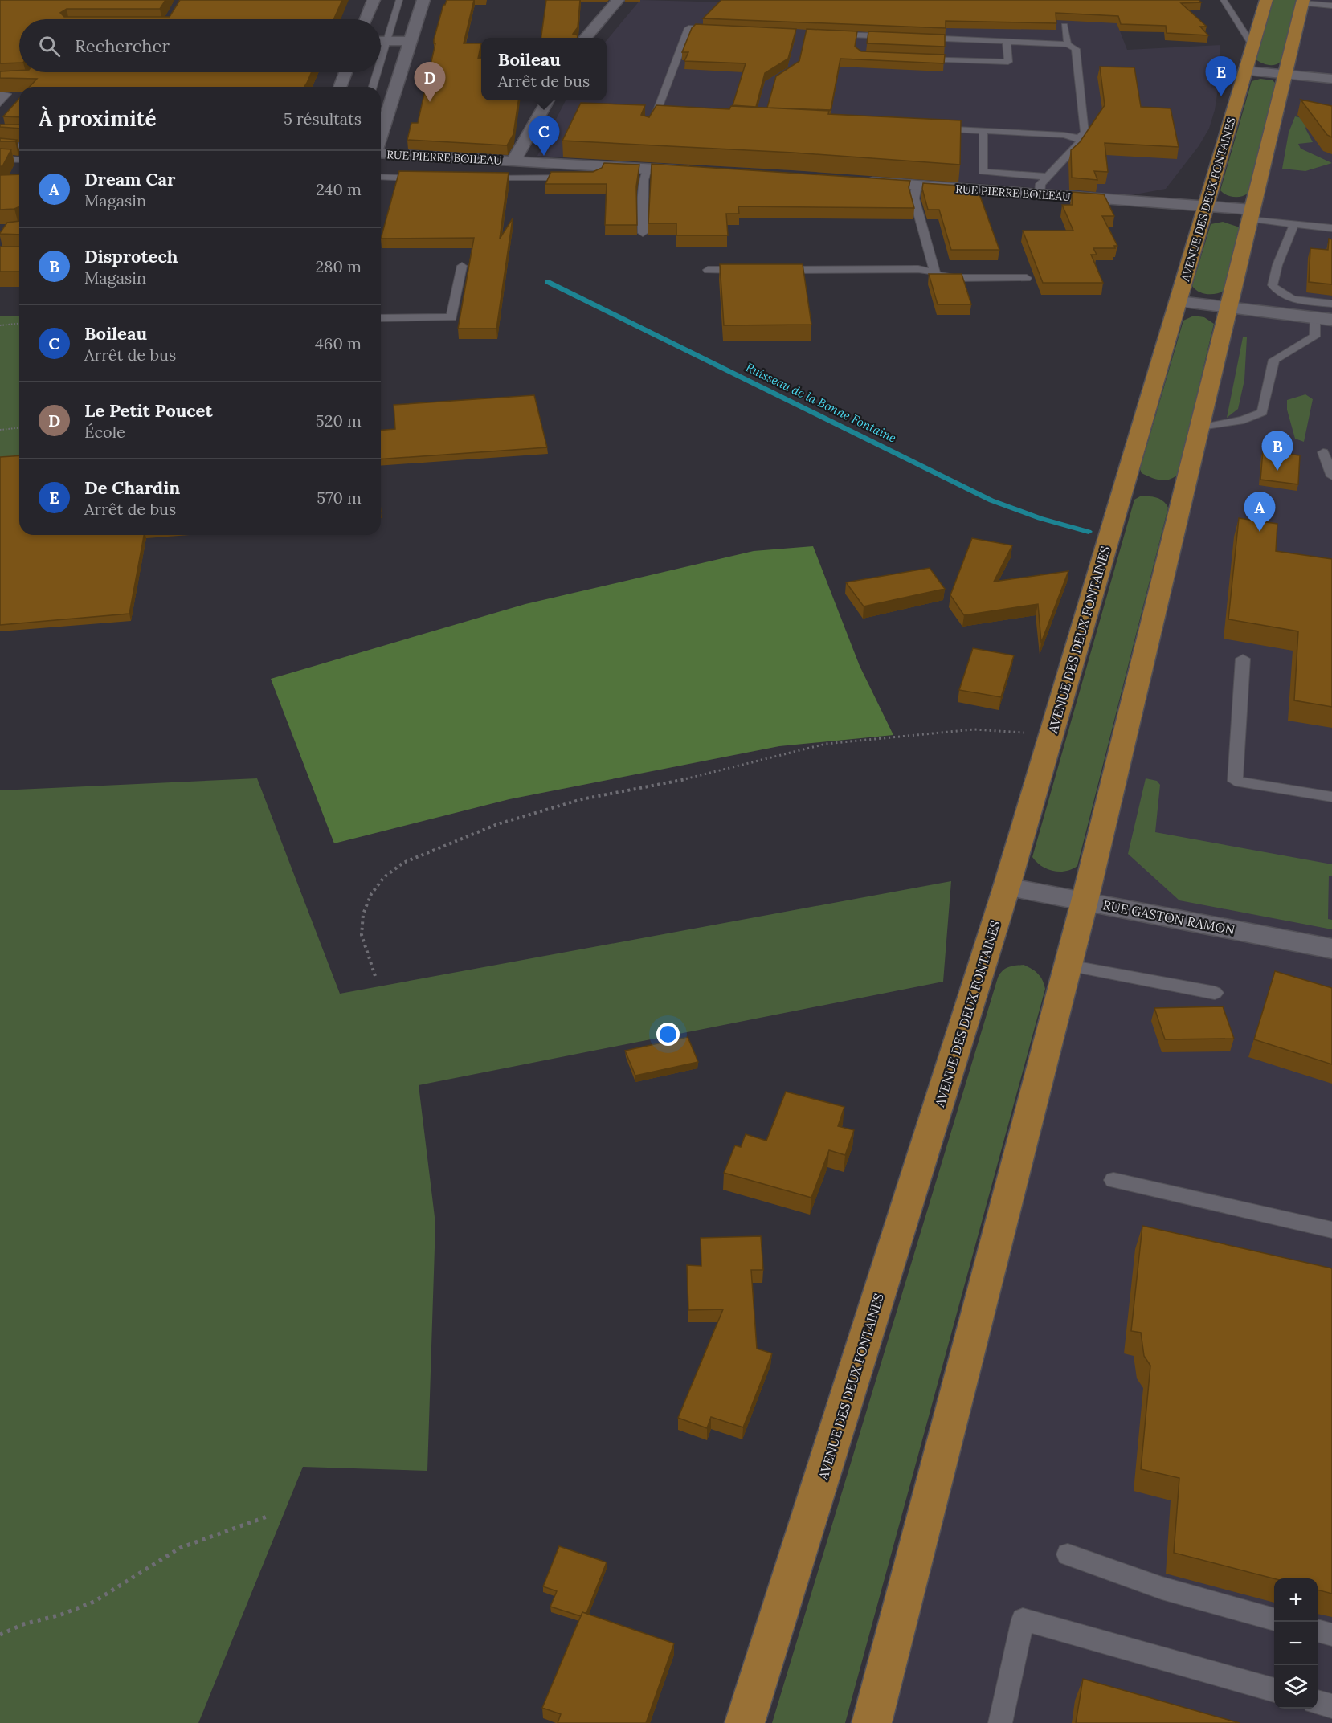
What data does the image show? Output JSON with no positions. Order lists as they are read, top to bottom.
{
  "streets": {
    "main road": ["AVENUE DES DEUX FONTAINES"],
    "street": ["RUE PIERRE BOILEAU", "RUE GASTON RAMON"]
  },
  "crossings": [
    ["RUE PIERRE BOILEAU", "AVENUE DES DEUX FONTAINES"],
    ["AVENUE DES DEUX FONTAINES", "RUE GASTON RAMON"]
  ],
  "water": ["Ruisseau de la Bonne Fontaine"],
  "page": {
    "search": "Rechercher",
    "popup": ["Boileau", "Arrêt de bus"],
    "pins": [
      "E",
      "D",
      "C",
      "B",
      "A"
    ],
    "heading": ["À proximité", "5 résultats"],
    "list": [
      {
        "mark": "A",
        "name": "Dream Car",
        "note": "Magasin",
        "value": "240 m"
      },
      {
        "mark": "B",
        "name": "Disprotech",
        "note": "Magasin",
        "value": "280 m"
      },
      {
        "mark": "C",
        "name": "Boileau",
        "note": "Arrêt de bus",
        "value": "460 m"
      },
      {
        "mark": "D",
        "name": "Le Petit Poucet",
        "note": "École",
        "value": "520 m"
      },
      {
        "mark": "E",
        "name": "De Chardin",
        "note": "Arrêt de bus",
        "value": "570 m"
      }
    ],
    "map_buttons": ["+", "−"]
  }
}
